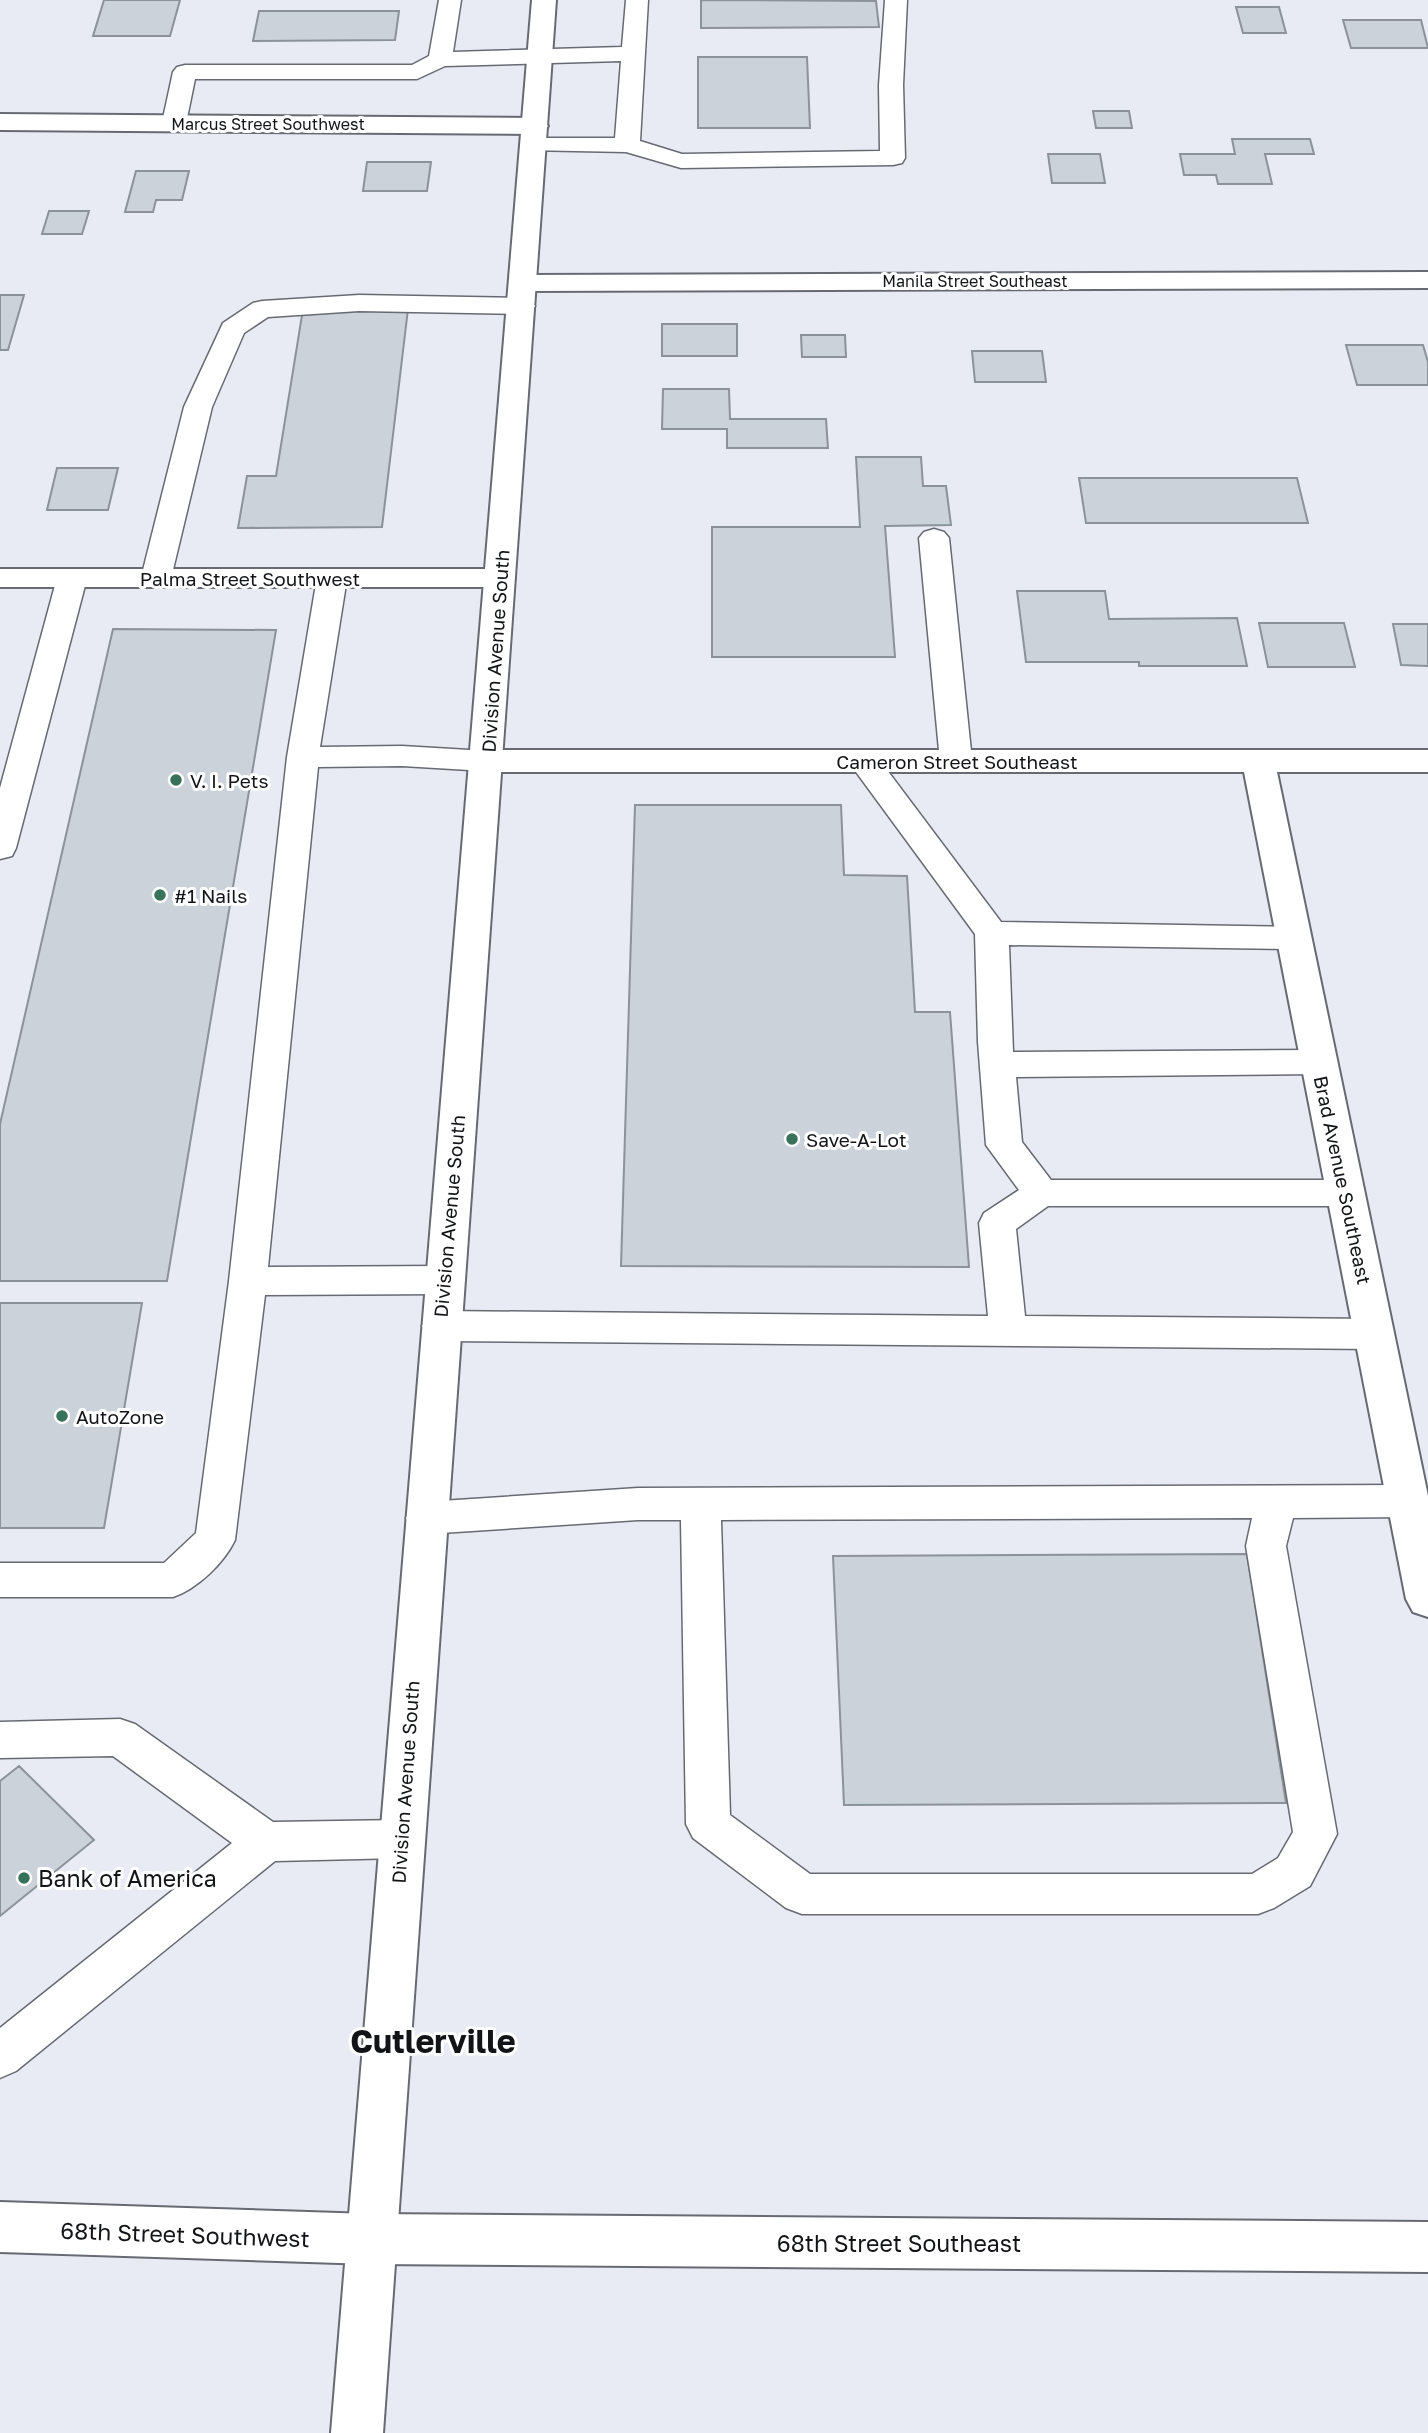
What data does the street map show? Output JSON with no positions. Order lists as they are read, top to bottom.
{
  "streets": {
    "street": [
      "Marcus Street Southwest",
      "Manila Street Southeast",
      "Palma Street Southwest",
      "Division Avenue South",
      "Cameron Street Southeast",
      "Brad Avenue Southeast",
      "68th Street Southwest",
      "68th Street Southeast"
    ]
  },
  "crossings": [
    ["Marcus Street Southwest", "Division Avenue South"],
    ["Manila Street Southeast", "Division Avenue South"],
    ["Palma Street Southwest", "Division Avenue South"],
    ["Division Avenue South", "Cameron Street Southeast"],
    ["Division Avenue South", "68th Street Southwest"],
    ["Division Avenue South", "68th Street Southeast"],
    ["Cameron Street Southeast", "Brad Avenue Southeast"],
    ["68th Street Southwest", "68th Street Southeast"]
  ],
  "districts": ["Cutlerville"],
  "places": [
    "V. I. Pets",
    "#1 Nails",
    "Save-A-Lot",
    "AutoZone",
    "Bank of America"
  ]
}
